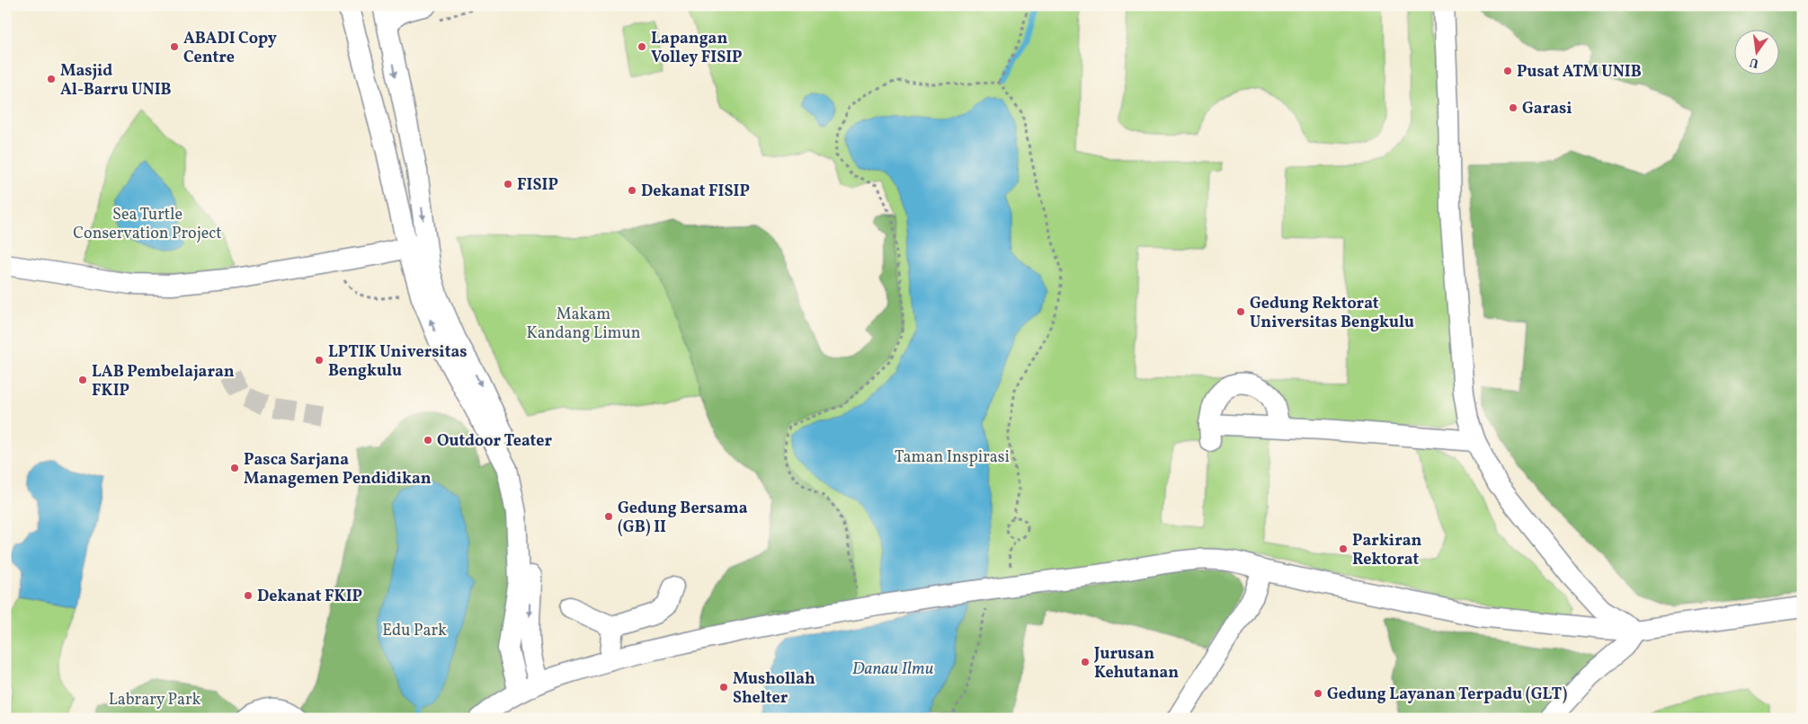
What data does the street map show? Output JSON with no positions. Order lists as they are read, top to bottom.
{
  "water": ["Danau Ilmu"],
  "parks": [
    "Sea Turtle Conservation Project",
    "Makam Kandang Limun",
    "Taman Inspirasi",
    "Edu Park",
    "Labrary Park"
  ],
  "places": [
    "ABADI Copy Centre",
    "Lapangan Volley FISIP",
    "Pusat ATM UNIB",
    "Masjid Al-Barru UNIB",
    "Garasi",
    "FISIP",
    "Dekanat FISIP",
    "Gedung Rektorat Universitas Bengkulu",
    "LPTIK Universitas Bengkulu",
    "LAB Pembelajaran FKIP",
    "Outdoor Teater",
    "Pasca Sarjana Managemen Pendidikan",
    "Gedung Bersama (GB) II",
    "Parkiran Rektorat",
    "Dekanat FKIP",
    "Jurusan Kehutanan",
    "Mushollah Shelter",
    "Gedung Layanan Terpadu (GLT)"
  ],
  "north": "bottom"
}
